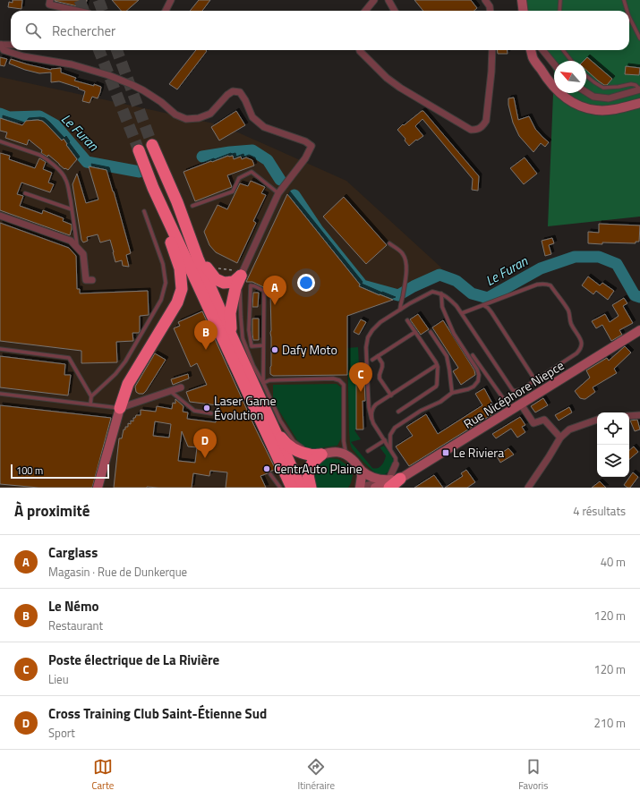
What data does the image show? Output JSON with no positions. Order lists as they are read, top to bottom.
{
  "streets": {
    "street": ["Rue Nicéphore Niepce"]
  },
  "water": ["Le Furan"],
  "places": {
    "other": ["Dafy Moto", "Laser Game Évolution", "CentrAuto Plaine"],
    "transit": ["Le Riviera"]
  },
  "scale_bar": "100 m",
  "north": "top left",
  "page": {
    "search": "Rechercher",
    "pins": [
      "A",
      "B",
      "C",
      "D"
    ],
    "scale": "100 m",
    "heading": ["À proximité", "4 résultats"],
    "list": [
      {
        "mark": "A",
        "name": "Carglass",
        "note": "Magasin · Rue de Dunkerque",
        "value": "40 m"
      },
      {
        "mark": "B",
        "name": "Le Némo",
        "note": "Restaurant",
        "value": "120 m"
      },
      {
        "mark": "C",
        "name": "Poste électrique de La Rivière",
        "note": "Lieu",
        "value": "120 m"
      },
      {
        "mark": "D",
        "name": "Cross Training Club Saint-Étienne Sud",
        "note": "Sport",
        "value": "210 m"
      }
    ],
    "nav": ["Carte", "Itinéraire", "Favoris"]
  }
}
